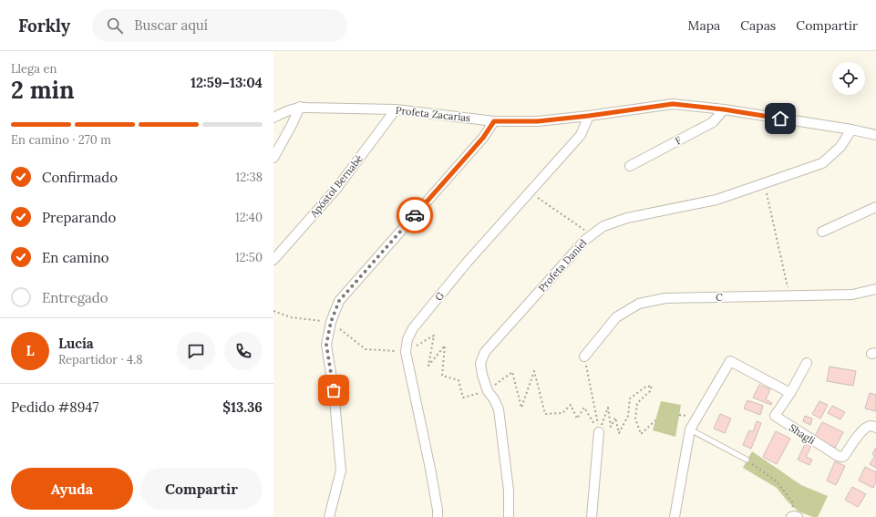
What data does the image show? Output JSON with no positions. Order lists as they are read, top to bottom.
{
  "streets": {
    "street": [
      "Profeta Zacarías",
      "F",
      "Apóstol Bernabé",
      "Profeta Daniel",
      "G",
      "C",
      "Shagli"
    ]
  },
  "crossings": [
    ["Profeta Zacarías", "F"],
    ["Profeta Zacarías", "Apóstol Bernabé"],
    ["Profeta Zacarías", "Profeta Daniel"],
    ["Profeta Zacarías", "G"]
  ],
  "page": {
    "header": "Forkly",
    "search": "Buscar aquí",
    "nav": ["Mapa", "Capas", "Compartir"],
    "heading": ["2 min", "Llega en", "12:59–13:04"],
    "panel": [
      "Lucía",
      "Repartidor · 4.8",
      "Pedido #8947",
      "$13.36"
    ],
    "bar": "En camino · 270 m",
    "list": [
      ["Confirmado", "12:38"],
      ["Preparando", "12:40"],
      ["En camino", "12:50"],
      "Entregado"
    ],
    "round": "L",
    "buttons": ["Ayuda", "Compartir"]
  }
}
